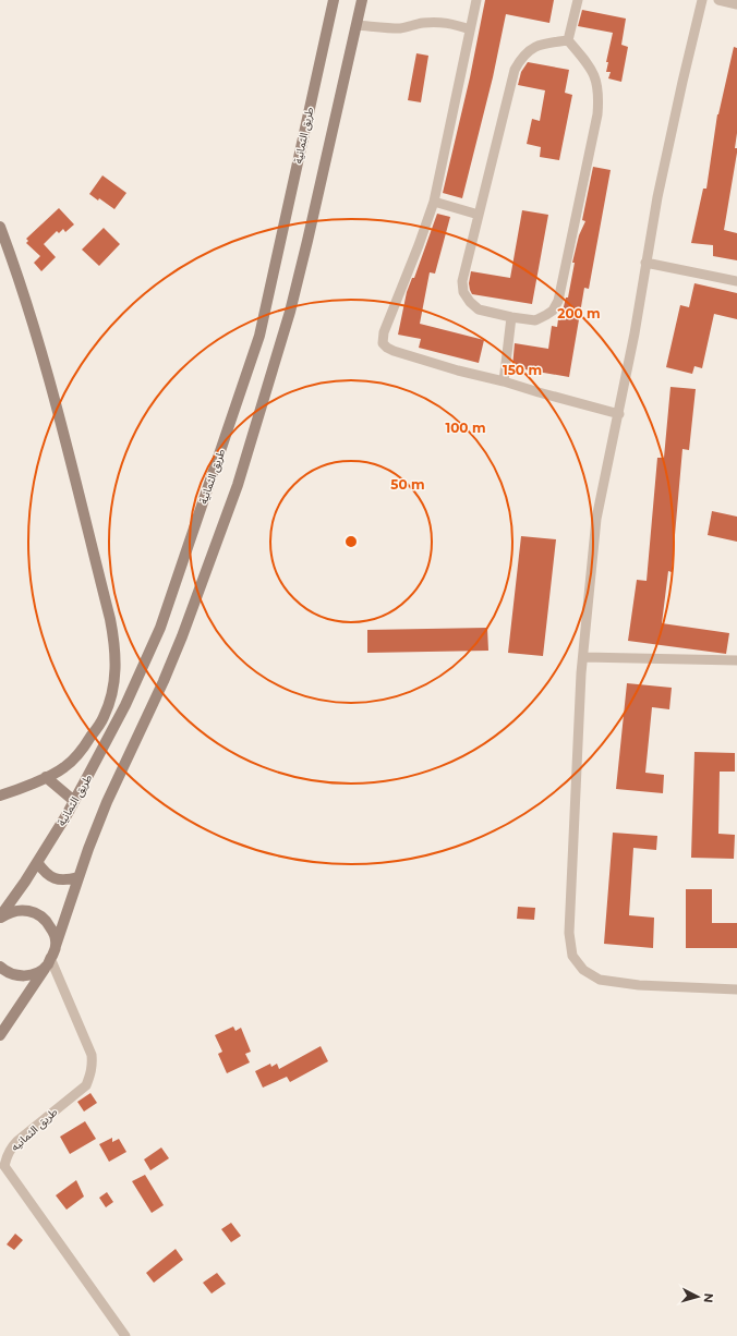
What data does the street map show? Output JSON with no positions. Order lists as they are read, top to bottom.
{
  "streets": {
    "street": ["طريق الثمانية", "طريق الثمانيه"]
  },
  "north": "right",
  "rings": [
    "200 m",
    "150 m",
    "100 m",
    "50 m"
  ]
}
